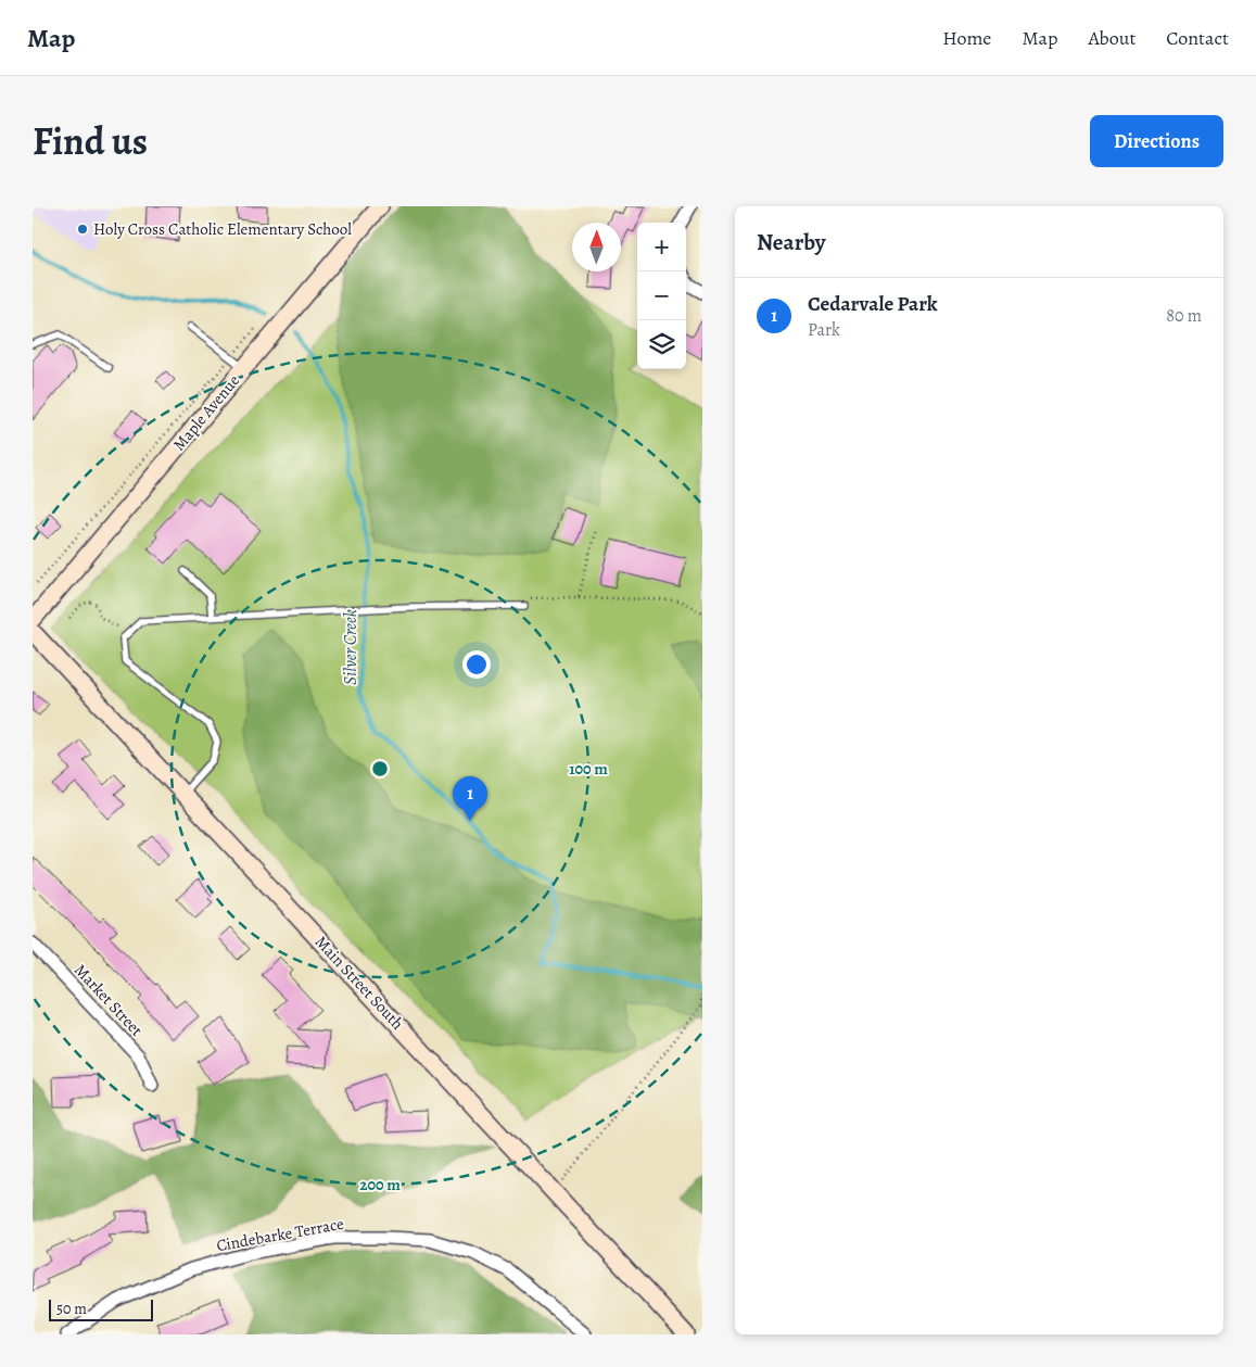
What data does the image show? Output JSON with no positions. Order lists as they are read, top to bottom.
{
  "streets": {
    "street": [
      "Maple Avenue",
      "Main Street South",
      "Market Street",
      "Cindebarke Terrace"
    ]
  },
  "water": ["Silver Creek"],
  "places": ["Holy Cross Catholic Elementary School"],
  "scale_bar": "50 m",
  "north": "top",
  "page": {
    "header": "Map",
    "nav": [
      "Home",
      "Map",
      "About",
      "Contact"
    ],
    "title": "Find us",
    "buttons": "Directions",
    "heading": "Nearby",
    "map_buttons": ["+", "−"],
    "list": [
      {
        "mark": "1",
        "name": "Cedarvale Park",
        "note": "Park",
        "value": "80 m"
      }
    ],
    "pins": "1",
    "scale": "50 m"
  },
  "rings": ["100 m", "200 m"]
}
